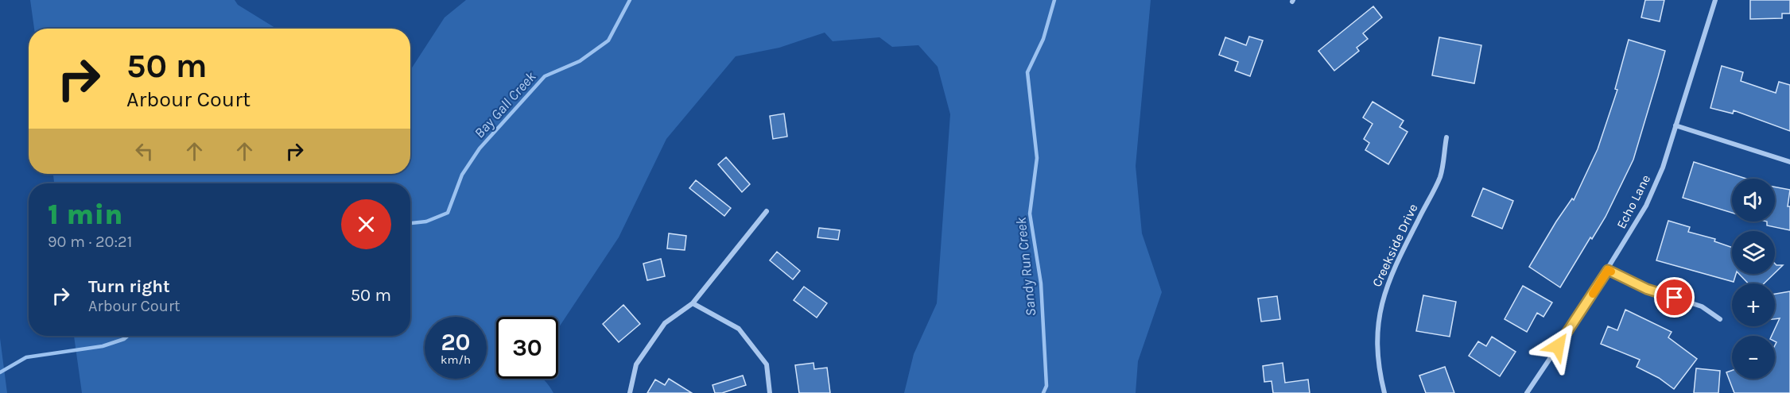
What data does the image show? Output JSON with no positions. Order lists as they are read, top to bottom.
{
  "streets": {
    "street": ["Echo Lane", "Creekside Drive"]
  },
  "water": ["Bay Gall Creek", "Sandy Run Creek"],
  "page": {
    "turn": ["50 m", "Arbour Court"],
    "map_buttons": ["+", "−"],
    "heading": ["1 min", "90 m · 20:21"],
    "list": [
      {
        "name": "Turn right",
        "note": "Arbour Court",
        "value": "50 m"
      }
    ],
    "speed": "20 km/h",
    "limit": "30"
  }
}
